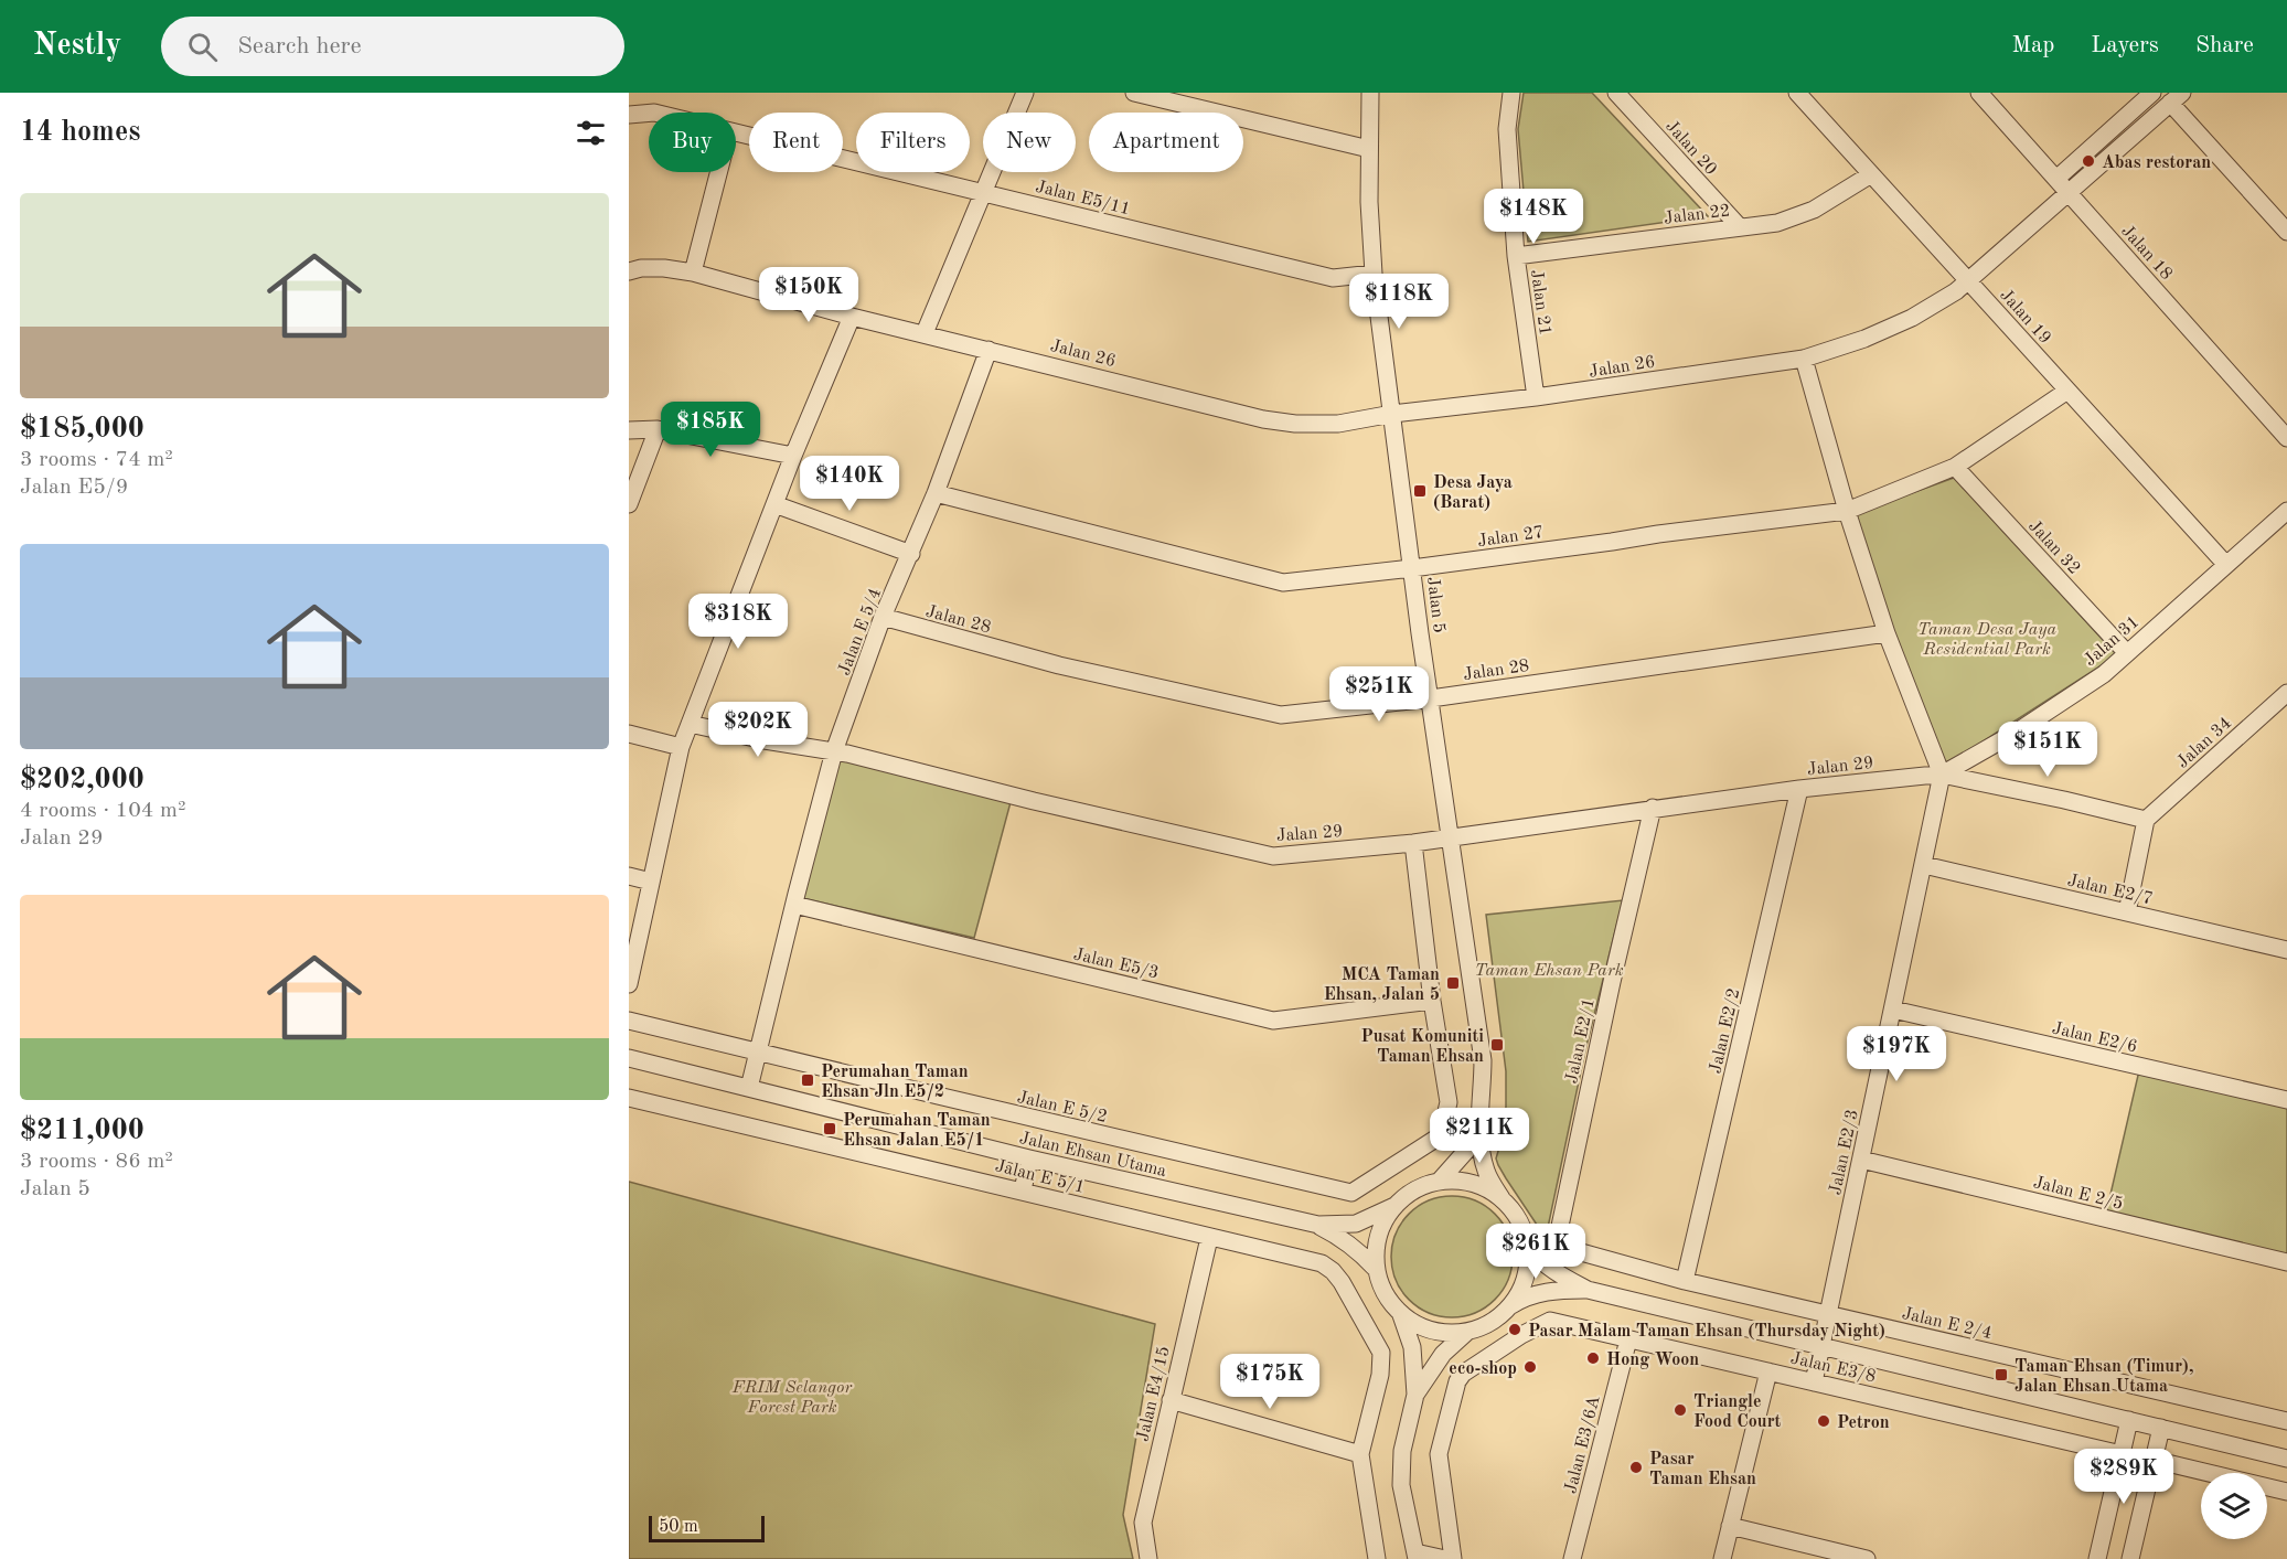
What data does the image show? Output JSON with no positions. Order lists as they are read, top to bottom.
{
  "streets": {
    "street": [
      "Jalan 20",
      "Jalan E5/11",
      "Jalan 22",
      "Jalan 18",
      "Jalan 21",
      "Jalan 19",
      "Jalan 26",
      "Jalan 27",
      "Jalan 32",
      "Jalan 5",
      "Jalan 28",
      "Jalan E 5/4",
      "Jalan 31",
      "Jalan 34",
      "Jalan 29",
      "Jalan E2/7",
      "Jalan E5/3",
      "Jalan E2/2",
      "Jalan E2/6",
      "Jalan E2/1",
      "Jalan E 5/2",
      "Jalan E2/3",
      "Jalan Ehsan Utama",
      "Jalan E 5/1",
      "Jalan E 2/5",
      "Jalan E 2/4",
      "Jalan E3/8",
      "Jalan E4/15",
      "Jalan E3/6A"
    ]
  },
  "crossings": [
    ["Jalan 20", "Jalan 22"],
    ["Jalan E5/11", "Jalan 5"],
    ["Jalan 22", "Jalan 21"],
    ["Jalan 22", "Jalan 19"],
    ["Jalan 18", "Jalan 26"],
    ["Jalan 21", "Jalan 26"],
    ["Jalan 19", "Jalan 26"],
    ["Jalan 19", "Jalan 27"],
    ["Jalan 19", "Jalan 31"],
    ["Jalan 26", "Jalan 5"],
    ["Jalan 26", "Jalan E 5/4"],
    ["Jalan 27", "Jalan 32"],
    ["Jalan 27", "Jalan 5"],
    ["Jalan 27", "Jalan E 5/4"],
    ["Jalan 32", "Jalan 31"],
    ["Jalan 5", "Jalan 28"],
    ["Jalan 5", "Jalan 29"],
    ["Jalan 5", "Jalan Ehsan Utama"],
    ["Jalan 28", "Jalan E 5/4"],
    ["Jalan E 5/4", "Jalan 29"],
    ["Jalan E 5/4", "Jalan E5/3"],
    ["Jalan E 5/4", "Jalan E 5/2"],
    ["Jalan E 5/4", "Jalan Ehsan Utama"],
    ["Jalan 31", "Jalan 29"],
    ["Jalan 31", "Jalan E2/3"],
    ["Jalan 29", "Jalan E2/2"],
    ["Jalan 29", "Jalan E2/1"],
    ["Jalan 29", "Jalan E2/3"],
    ["Jalan E2/7", "Jalan E2/3"],
    ["Jalan E5/3", "Jalan E 5/2"],
    ["Jalan E2/2", "Jalan E 2/4"],
    ["Jalan E2/6", "Jalan E2/3"],
    ["Jalan E2/1", "Jalan E 2/4"],
    ["Jalan E2/3", "Jalan E 2/5"],
    ["Jalan E2/3", "Jalan E 2/4"],
    ["Jalan E2/3", "Jalan E3/8"],
    ["Jalan E 5/1", "Jalan E4/15"],
    ["Jalan E3/8", "Jalan E3/6A"]
  ],
  "parks": ["Taman Desa Jaya Residential Park", "Taman Ehsan Park", "FRIM Selangor Forest Park"],
  "places": {
    "other": [
      "Abas restoran",
      "Pasar Malam Taman Ehsan (Thursday Night)",
      "Hong Woon",
      "eco-shop",
      "Triangle Food Court",
      "Petron",
      "Pasar Taman Ehsan"
    ],
    "transit": [
      "Desa Jaya (Barat)",
      "MCA Taman Ehsan, Jalan 5",
      "Pusat Komuniti Taman Ehsan",
      "Perumahan Taman Ehsan Jln E5/2",
      "Perumahan Taman Ehsan Jalan E5/1",
      "Taman Ehsan (Timur), Jalan Ehsan Utama"
    ]
  },
  "scale_bar": "50 m",
  "page": {
    "header": "Nestly",
    "search": "Search here",
    "nav": ["Map", "Layers", "Share"],
    "heading": "14 homes",
    "chip": [
      "Buy",
      "Rent",
      "Filters",
      "New",
      "Apartment"
    ],
    "list": [
      {
        "name": "$185,000",
        "note": "3 rooms · 74 m² · Jalan E5/9"
      },
      {
        "name": "$202,000",
        "note": "4 rooms · 104 m² · Jalan 29"
      },
      {
        "name": "$211,000",
        "note": "3 rooms · 86 m² · Jalan 5"
      }
    ],
    "price": [
      "$148K",
      "$150K",
      "$118K",
      "$185K",
      "$140K",
      "$318K",
      "$251K",
      "$202K",
      "$151K",
      "$197K",
      "$211K",
      "$261K",
      "$175K",
      "$289K"
    ],
    "scale": "50 m"
  }
}
